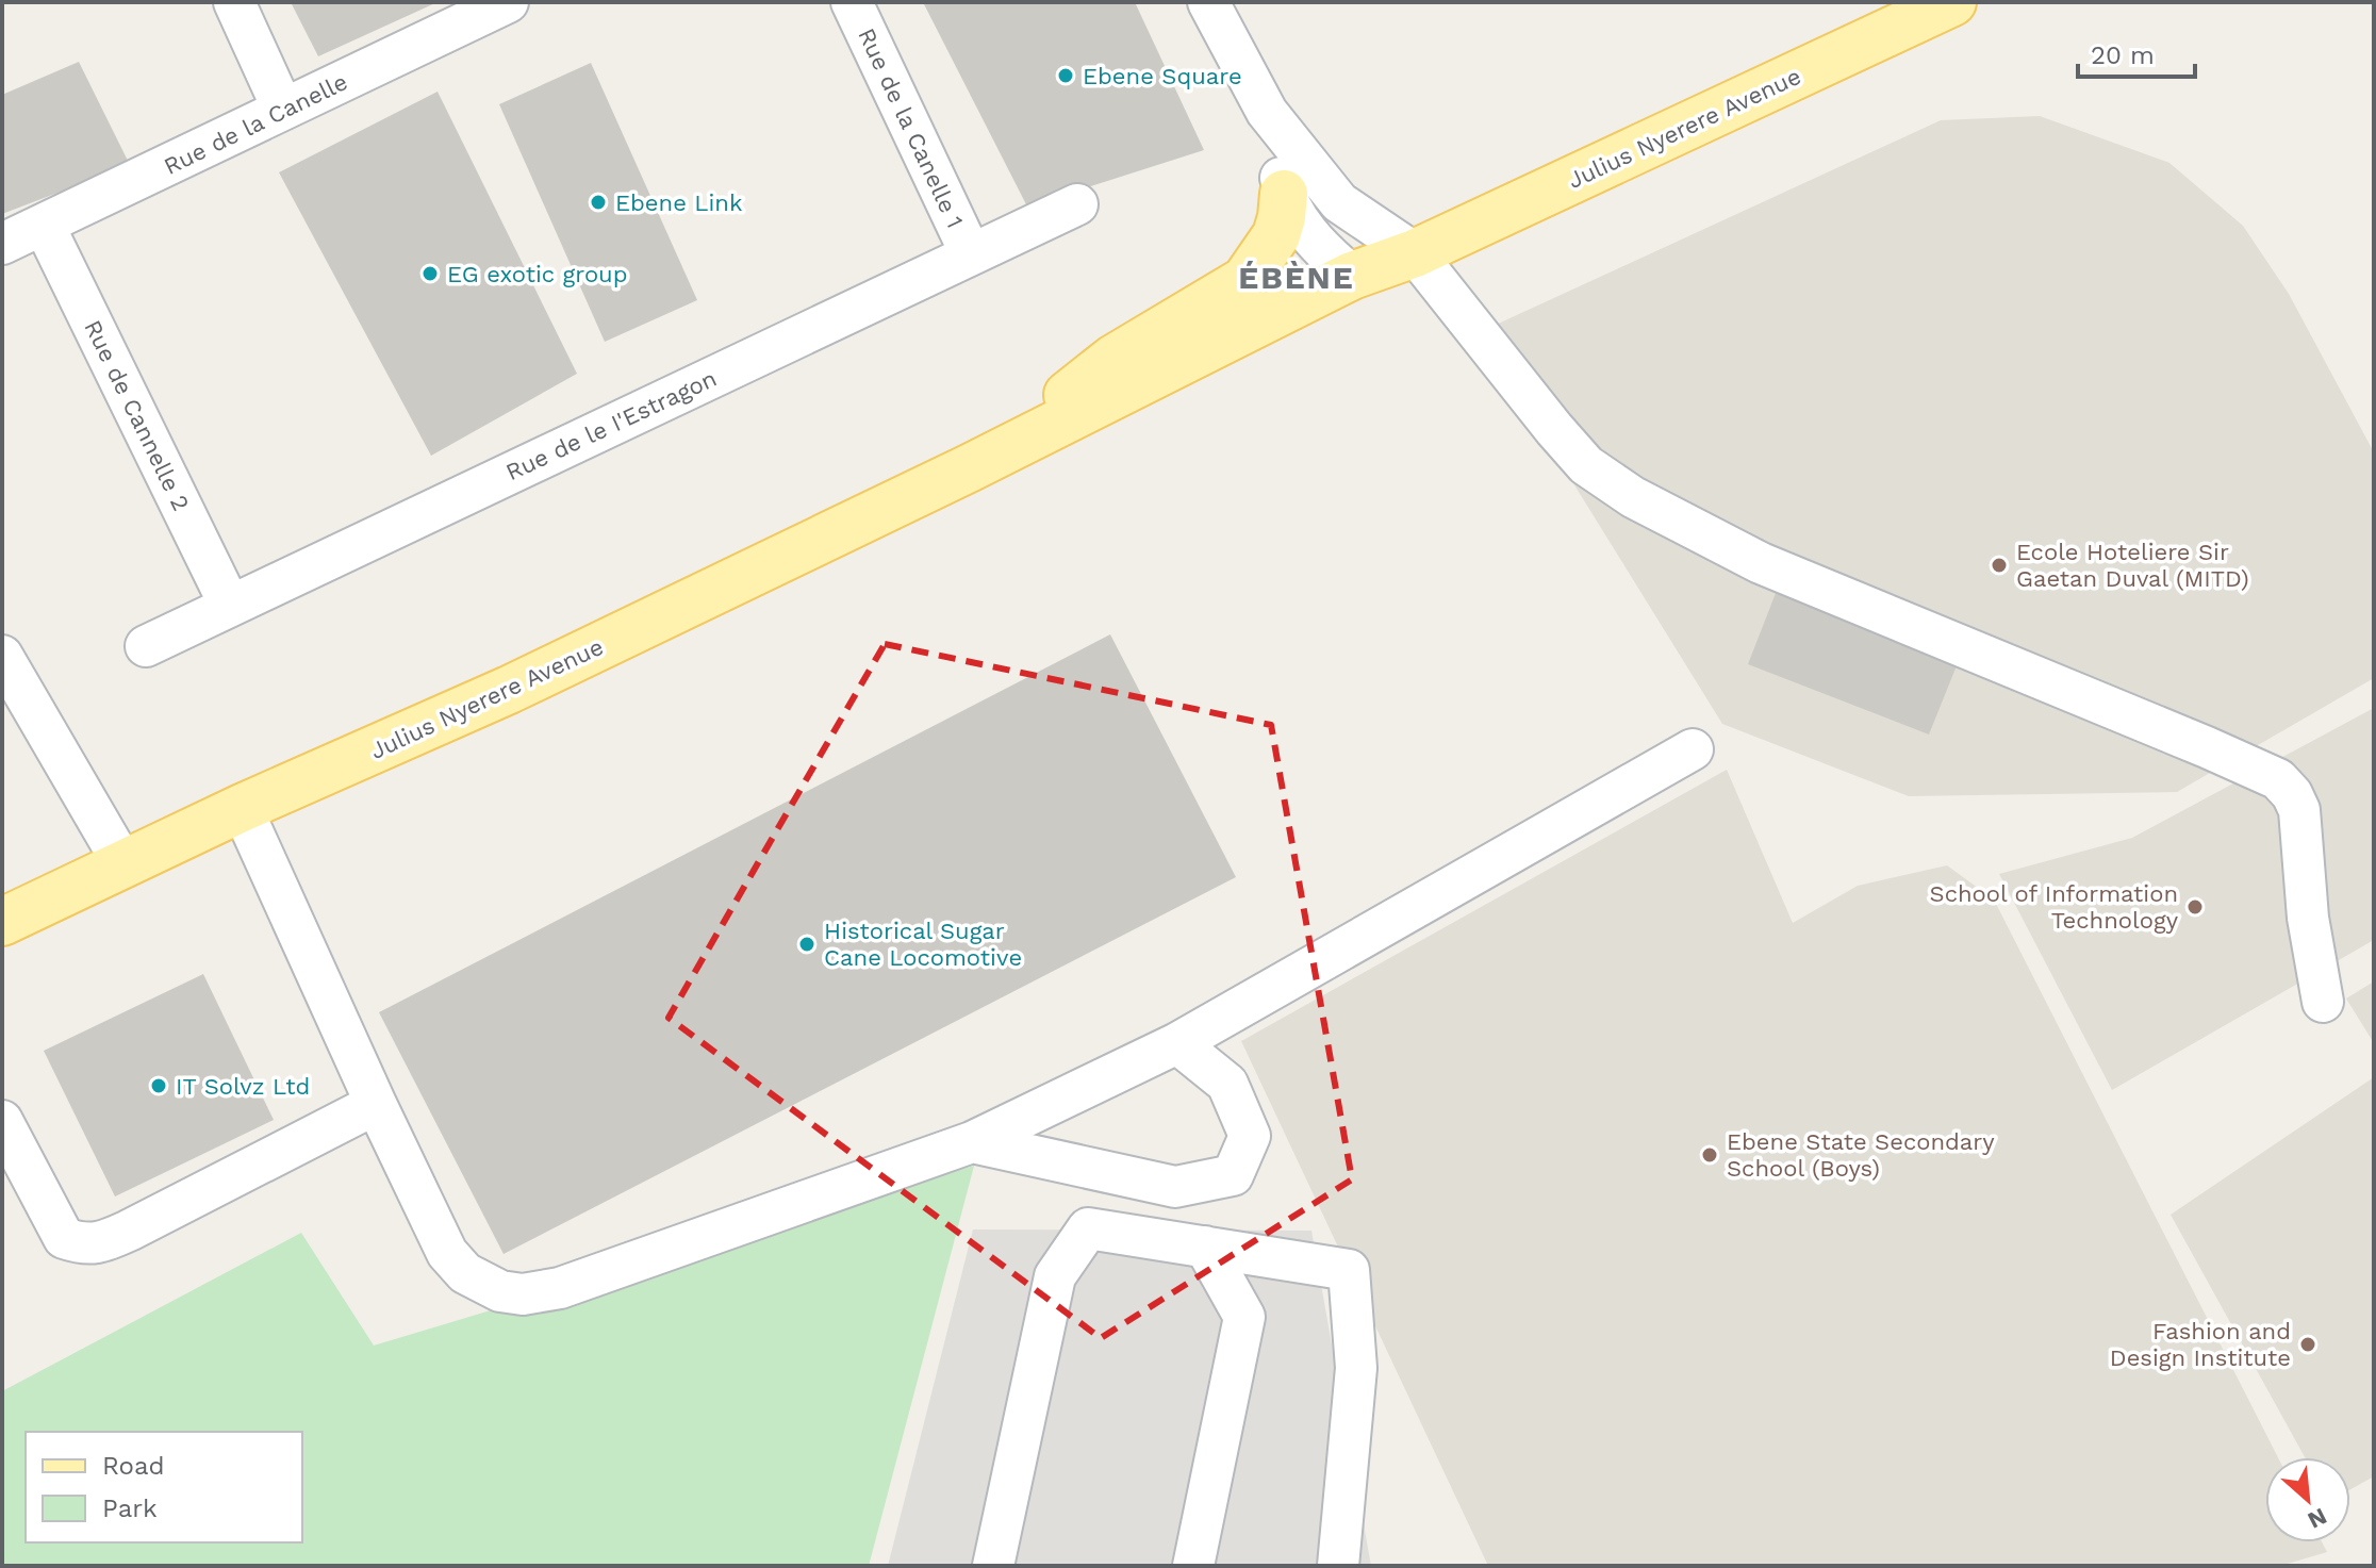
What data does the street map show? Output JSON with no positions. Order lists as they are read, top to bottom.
{
  "streets": {
    "main road": ["Julius Nyerere Avenue"],
    "street": [
      "Rue de la Canelle",
      "Rue de la Canelle 1",
      "Rue de Cannelle 2",
      "Rue de le I'Estragon"
    ]
  },
  "crossings": [
    ["Rue de la Canelle", "Rue de Cannelle 2"],
    ["Rue de la Canelle 1", "Rue de le I'Estragon"],
    ["Rue de Cannelle 2", "Rue de le I'Estragon"]
  ],
  "districts": ["ÉBÈNE"],
  "places": [
    "Ebene Square",
    "Ebene Link",
    "EG exotic group",
    "Ecole Hoteliere Sir Gaetan Duval (MITD)",
    "School of Information Technology",
    "Historical Sugar Cane Locomotive",
    "IT Solvz Ltd",
    "Ebene State Secondary School (Boys)",
    "Fashion and Design Institute"
  ],
  "legend": ["Road", "Park"],
  "scale_bar": "20 m",
  "north": "bottom right"
}
